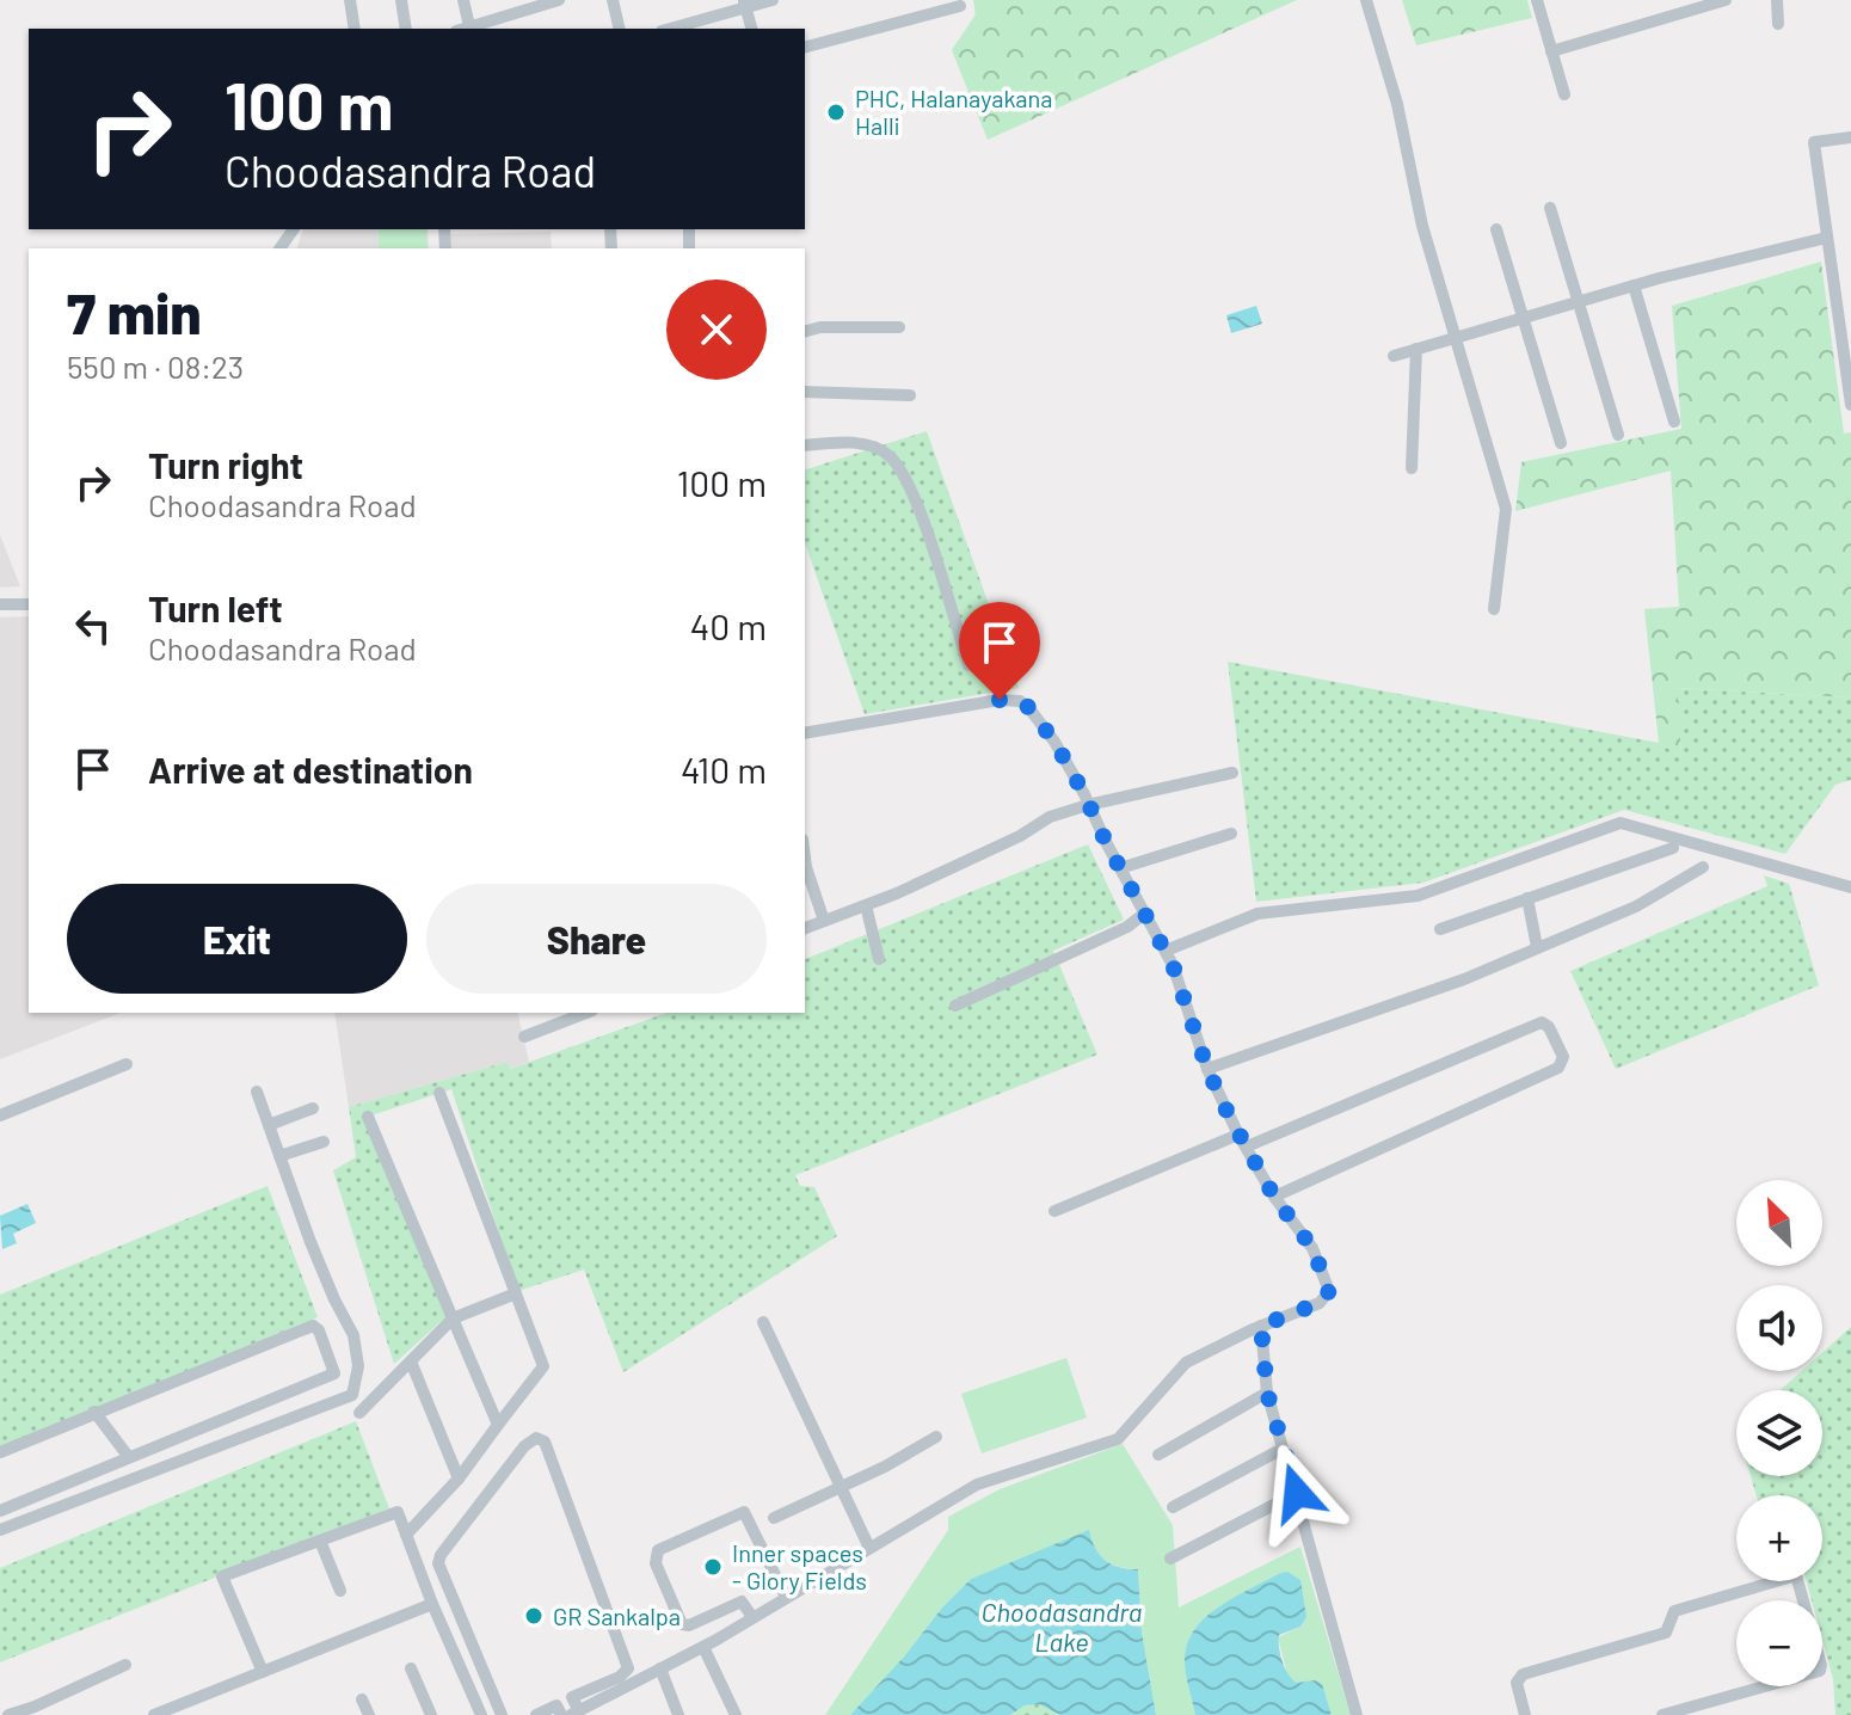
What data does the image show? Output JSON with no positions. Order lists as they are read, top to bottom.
{
  "water": ["Choodasandra Lake"],
  "places": ["PHC, Halanayakana Halli", "Inner spaces - Glory Fields", "GR Sankalpa"],
  "north": "top left",
  "page": {
    "turn": ["100 m", "Choodasandra Road"],
    "heading": ["7 min", "550 m · 08:23"],
    "list": [
      {
        "name": "Turn right",
        "note": "Choodasandra Road",
        "value": "100 m"
      },
      {
        "name": "Turn left",
        "note": "Choodasandra Road",
        "value": "40 m"
      },
      {
        "name": "Arrive at destination",
        "value": "410 m"
      }
    ],
    "buttons": ["Exit", "Share"],
    "map_buttons": ["+", "−"]
  }
}
